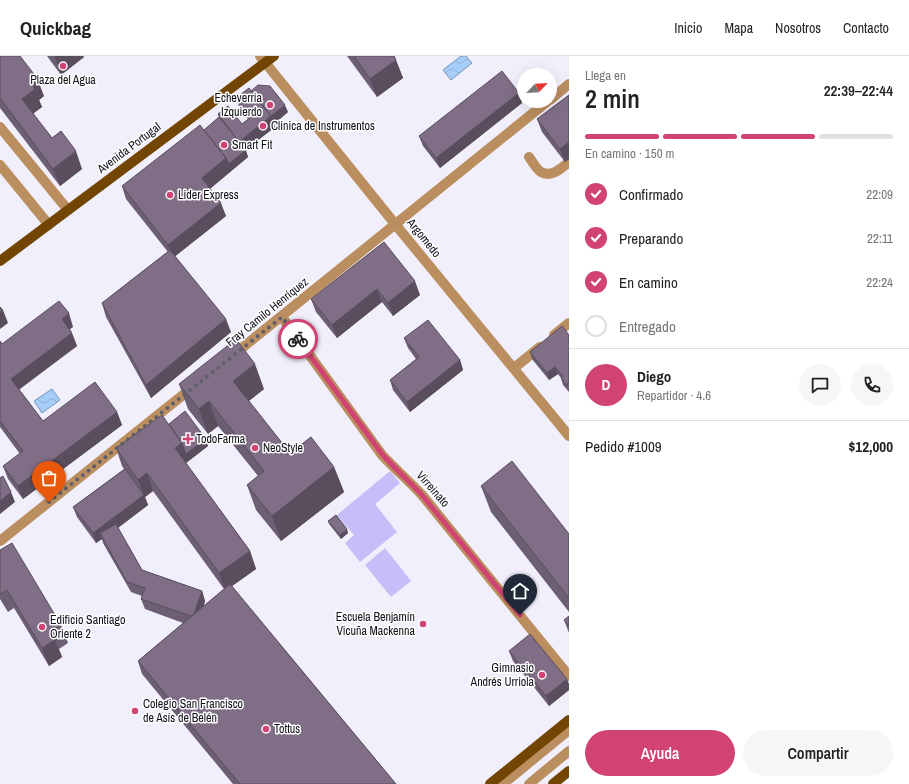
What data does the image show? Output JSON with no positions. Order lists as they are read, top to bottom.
{
  "streets": {
    "main road": ["Avenida Portugal"],
    "street": ["Argomedo", "Fray Camilo Henríquez", "Virreinato"]
  },
  "crossings": [
    ["Avenida Portugal", "Argomedo"],
    ["Argomedo", "Fray Camilo Henríquez"],
    ["Fray Camilo Henríquez", "Virreinato"]
  ],
  "places": {
    "other": [
      "Plaza del Agua",
      "Echeverria Izquierdo",
      "Clinica de Instrumentos",
      "Smart Fit",
      "Lider Express",
      "NeoStyle",
      "Escuela Benjamín Vicuña Mackenna",
      "Edificio Santiago Oriente 2",
      "Gimnasio Andrés Urriola",
      "Colegio San Francisco de Asís de Belén",
      "Tottus"
    ],
    "health": ["TodoFarma"]
  },
  "north": "top right",
  "page": {
    "header": "Quickbag",
    "nav": [
      "Inicio",
      "Mapa",
      "Nosotros",
      "Contacto"
    ],
    "heading": ["2 min", "Llega en", "22:39–22:44"],
    "panel": [
      "Diego",
      "Repartidor · 4.6",
      "Pedido #1009",
      "$12,000"
    ],
    "bar": "En camino · 150 m",
    "list": [
      ["Confirmado", "22:09"],
      ["Preparando", "22:11"],
      ["En camino", "22:24"],
      "Entregado"
    ],
    "round": "D",
    "buttons": ["Ayuda", "Compartir"]
  }
}
